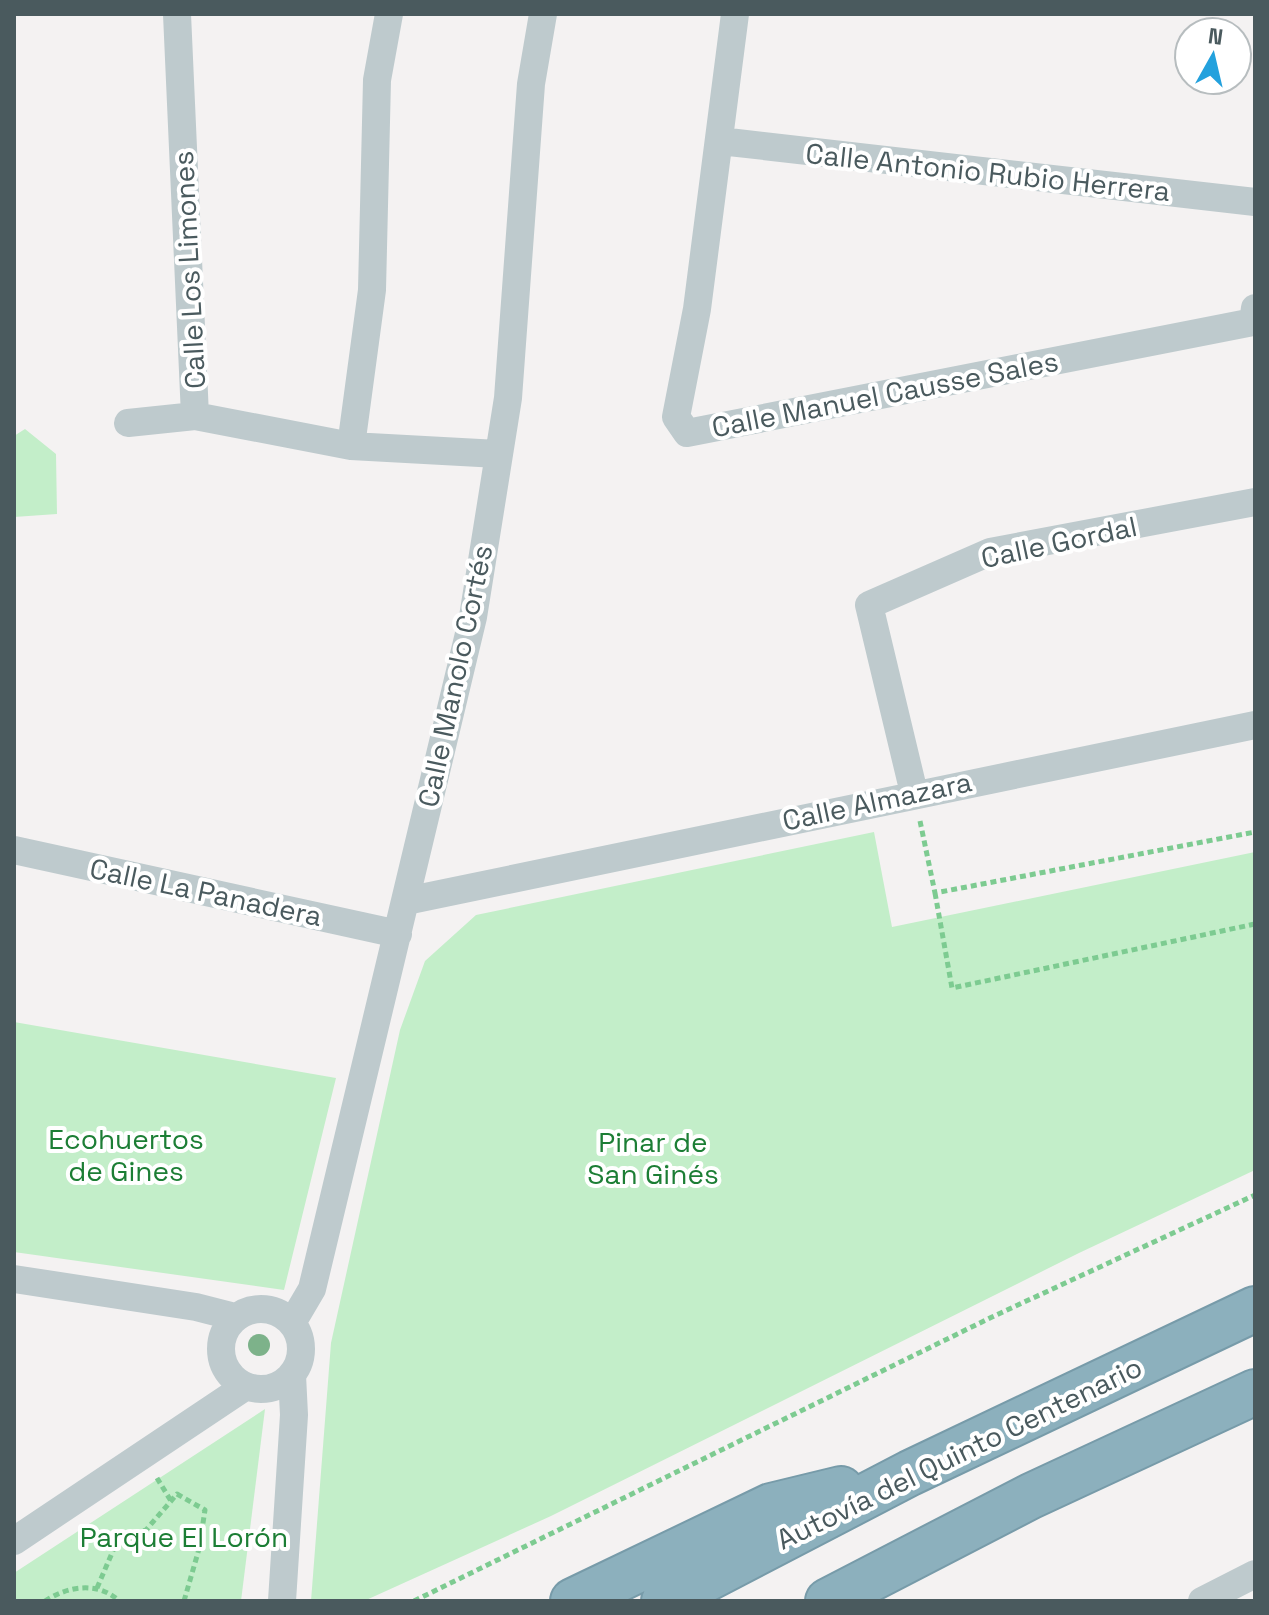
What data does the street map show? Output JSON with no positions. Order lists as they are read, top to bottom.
{
  "streets": {
    "highway": ["Autovía del Quinto Centenario"],
    "street": [
      "Calle Antonio Rubio Herrera",
      "Calle Los Limones",
      "Calle Manuel Causse Sales",
      "Calle Gordal",
      "Calle Manolo Cortés",
      "Calle Almazara",
      "Calle La Panadera"
    ]
  },
  "crossings": [
    ["Calle Antonio Rubio Herrera", "Calle Manuel Causse Sales"],
    ["Calle Los Limones", "Calle Manolo Cortés"],
    ["Calle Gordal", "Calle Almazara"],
    ["Calle Manolo Cortés", "Calle Almazara"],
    ["Calle Manolo Cortés", "Calle La Panadera"]
  ],
  "parks": ["Ecohuertos de Gines", "Pinar de San Ginés", "Parque El Lorón"],
  "north": "top"
}
